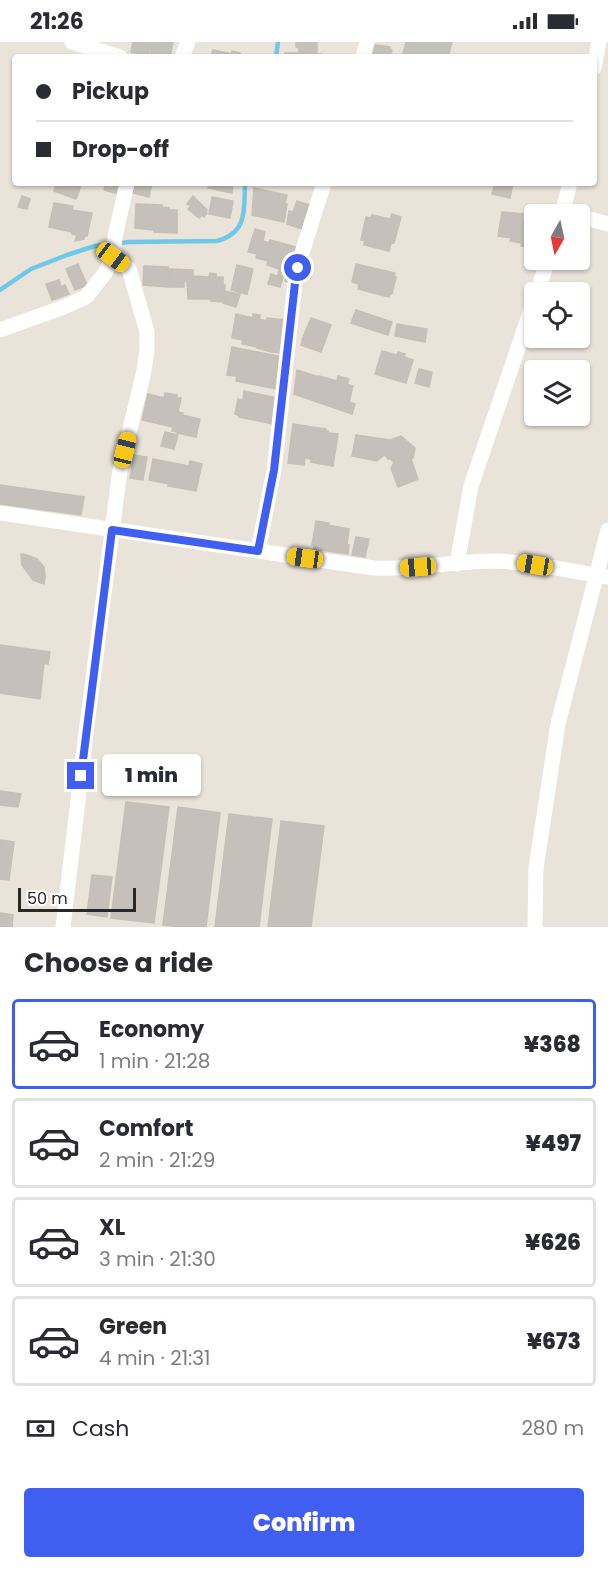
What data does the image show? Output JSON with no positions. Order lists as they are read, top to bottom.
{
  "scale_bar": "50 m",
  "north": "bottom",
  "page": {
    "status": "21:26",
    "banner": ["Pickup", "Drop-off"],
    "bubble": "1 min",
    "scale": "50 m",
    "heading": "Choose a ride",
    "list": [
      {
        "name": "Economy",
        "note": "1 min · 21:28",
        "value": "¥368"
      },
      {
        "name": "Comfort",
        "note": "2 min · 21:29",
        "value": "¥497"
      },
      {
        "name": "XL",
        "note": "3 min · 21:30",
        "value": "¥626"
      },
      {
        "name": "Green",
        "note": "4 min · 21:31",
        "value": "¥673"
      }
    ],
    "pay": ["Cash", "280 m"],
    "buttons": "Confirm"
  }
}
